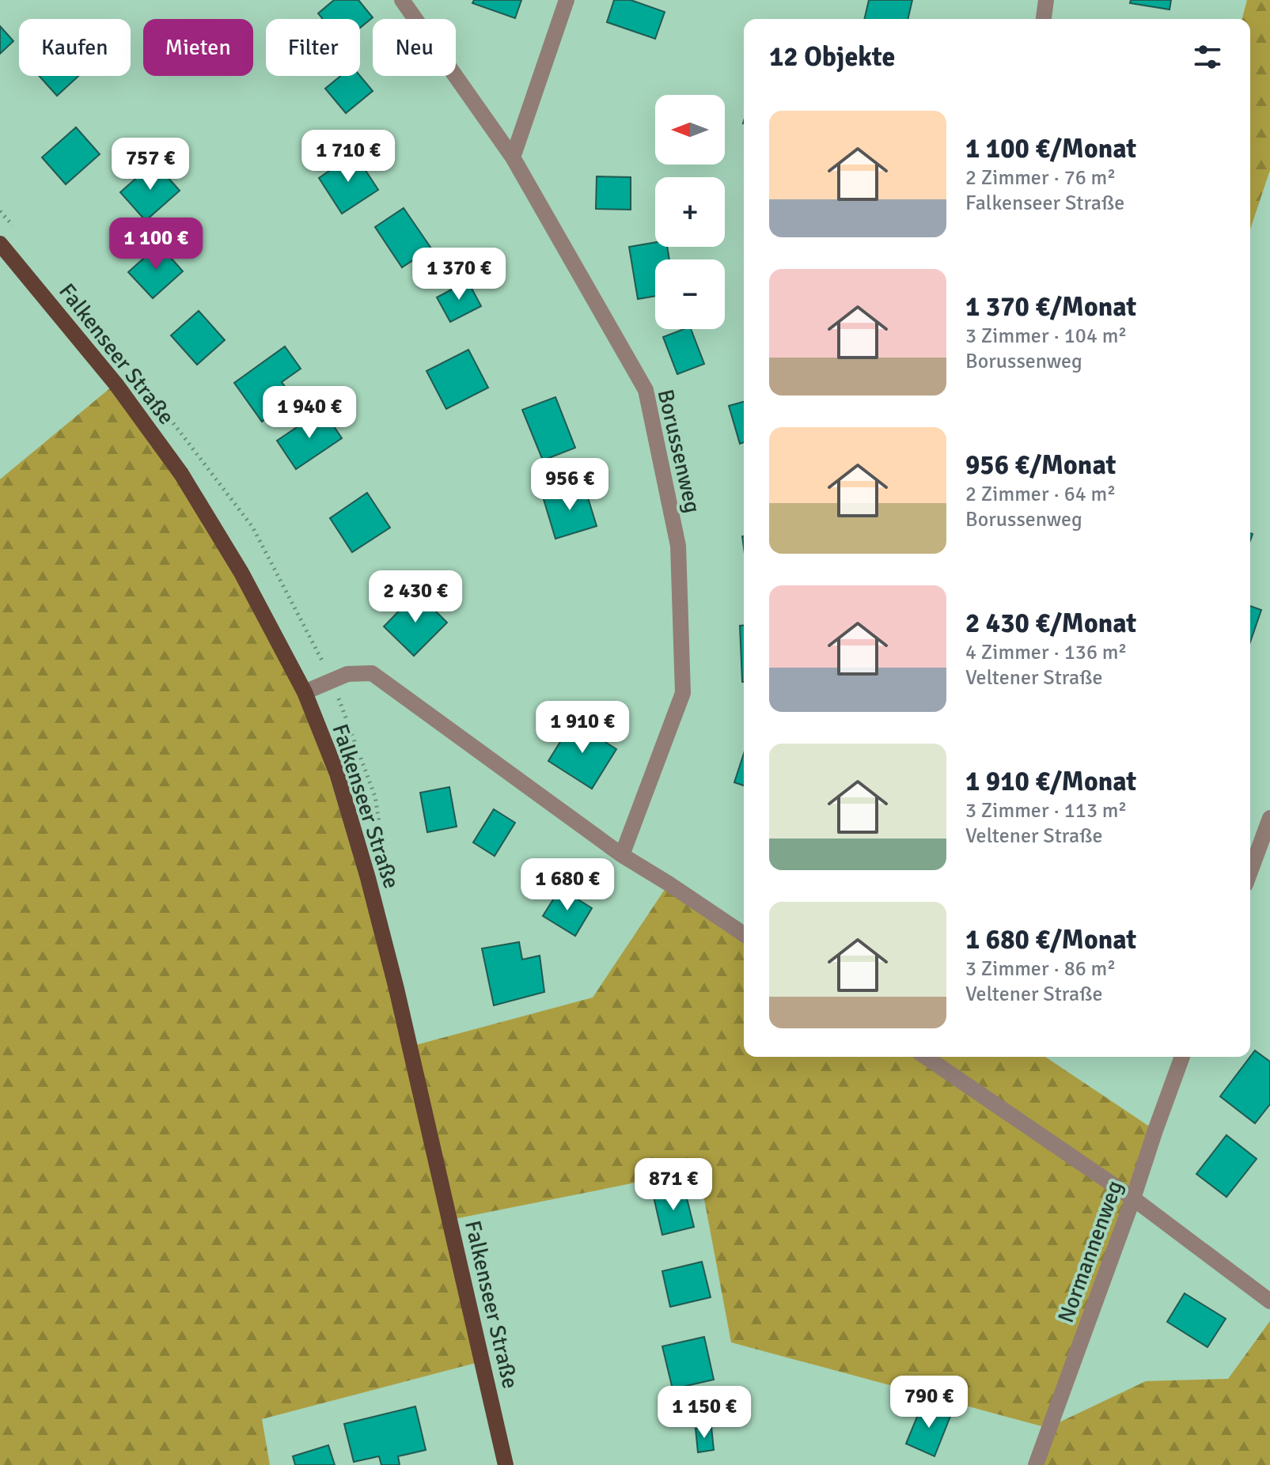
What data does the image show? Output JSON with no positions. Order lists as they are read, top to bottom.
{
  "streets": {
    "main road": ["Falkenseer Straße"],
    "street": ["Borussenweg", "Normannenweg"]
  },
  "north": "left",
  "page": {
    "chip": [
      "Kaufen",
      "Mieten",
      "Filter",
      "Neu"
    ],
    "heading": "12 Objekte",
    "map_buttons": ["+", "−"],
    "list": [
      {
        "name": "1 100 €/Monat",
        "note": "2 Zimmer · 76 m² · Falkenseer Straße"
      },
      {
        "name": "1 370 €/Monat",
        "note": "3 Zimmer · 104 m² · Borussenweg"
      },
      {
        "name": "956 €/Monat",
        "note": "2 Zimmer · 64 m² · Borussenweg"
      },
      {
        "name": "2 430 €/Monat",
        "note": "4 Zimmer · 136 m² · Veltener Straße"
      },
      {
        "name": "1 910 €/Monat",
        "note": "3 Zimmer · 113 m² · Veltener Straße"
      },
      {
        "name": "1 680 €/Monat",
        "note": "3 Zimmer · 86 m² · Veltener Straße"
      }
    ],
    "price": [
      "1 710 €",
      "757 €",
      "1 100 €",
      "1 370 €",
      "1 940 €",
      "956 €",
      "2 430 €",
      "1 910 €",
      "1 680 €",
      "871 €",
      "790 €",
      "1 150 €"
    ]
  }
}
